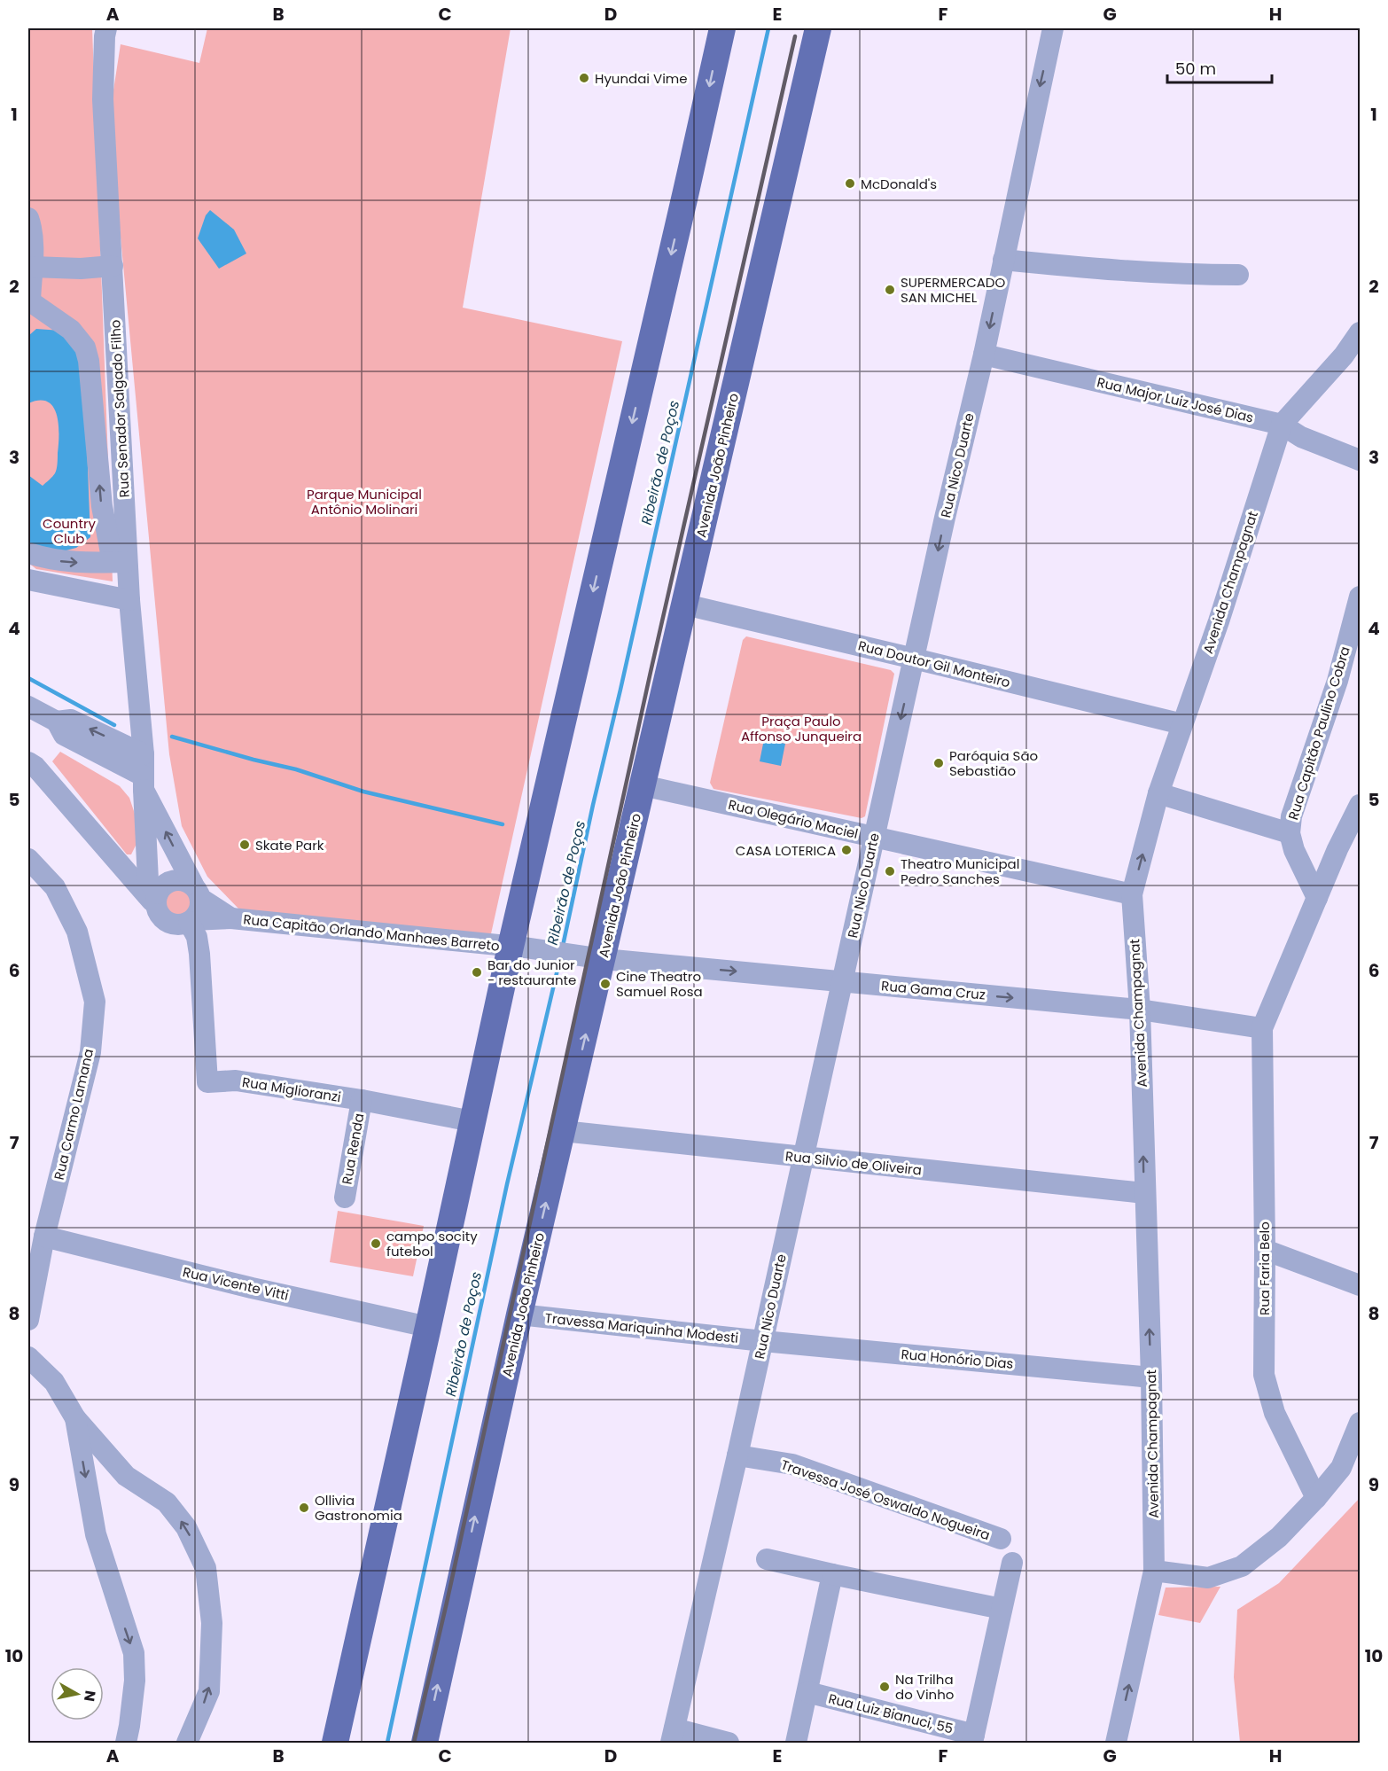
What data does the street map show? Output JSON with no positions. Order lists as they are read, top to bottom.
{
  "streets": {
    "main road": ["Avenida João Pinheiro"],
    "street": [
      "Rua Major Luiz José Dias",
      "Rua Senador Salgado Filho",
      "Rua Nico Duarte",
      "Avenida Champagnat",
      "Rua Doutor Gil Monteiro",
      "Rua Capitão Paulino Cobra",
      "Rua Olegário Maciel",
      "Rua Capitão Orlando Manhaes Barreto",
      "Rua Gama Cruz",
      "Rua Miglioranzi",
      "Rua Carmo Lamana",
      "Rua Renda",
      "Rua Silvio de Oliveira",
      "Rua Faria Belo",
      "Rua Vicente Vitti",
      "Travessa Mariquinha Modesti",
      "Rua Honório Dias",
      "Travessa José Oswaldo Nogueira",
      "Rua Luiz Bianuci, 55"
    ]
  },
  "crossings": [
    ["Rua Major Luiz José Dias", "Rua Nico Duarte"],
    ["Rua Major Luiz José Dias", "Avenida Champagnat"],
    ["Rua Senador Salgado Filho", "Rua Capitão Orlando Manhaes Barreto"],
    ["Rua Senador Salgado Filho", "Rua Miglioranzi"],
    ["Avenida João Pinheiro", "Rua Doutor Gil Monteiro"],
    ["Avenida João Pinheiro", "Rua Olegário Maciel"],
    ["Avenida João Pinheiro", "Rua Gama Cruz"],
    ["Avenida João Pinheiro", "Rua Silvio de Oliveira"],
    ["Avenida João Pinheiro", "Travessa Mariquinha Modesti"],
    ["Rua Nico Duarte", "Rua Doutor Gil Monteiro"],
    ["Rua Nico Duarte", "Rua Olegário Maciel"],
    ["Rua Nico Duarte", "Rua Gama Cruz"],
    ["Rua Nico Duarte", "Rua Silvio de Oliveira"],
    ["Rua Nico Duarte", "Travessa Mariquinha Modesti"],
    ["Rua Nico Duarte", "Rua Honório Dias"],
    ["Rua Nico Duarte", "Travessa José Oswaldo Nogueira"],
    ["Avenida Champagnat", "Rua Doutor Gil Monteiro"],
    ["Avenida Champagnat", "Rua Olegário Maciel"],
    ["Avenida Champagnat", "Rua Gama Cruz"],
    ["Avenida Champagnat", "Rua Silvio de Oliveira"],
    ["Avenida Champagnat", "Rua Honório Dias"],
    ["Rua Capitão Orlando Manhaes Barreto", "Rua Gama Cruz"],
    ["Rua Capitão Orlando Manhaes Barreto", "Rua Miglioranzi"],
    ["Rua Gama Cruz", "Rua Faria Belo"],
    ["Rua Miglioranzi", "Rua Renda"],
    ["Rua Carmo Lamana", "Rua Vicente Vitti"],
    ["Travessa Mariquinha Modesti", "Rua Honório Dias"]
  ],
  "one_way": ["Rua Nico Duarte", "Rua Gama Cruz"],
  "water": ["Ribeirão de Poços"],
  "parks": ["Parque Municipal Antônio Molinari", "Country Club", "Praça Paulo Affonso Junqueira"],
  "places": [
    "Hyundai Vime",
    "McDonald's",
    "SUPERMERCADO SAN MICHEL",
    "Paróquia São Sebastião",
    "Skate Park",
    "CASA LOTERICA",
    "Theatro Municipal Pedro Sanches",
    "Bar do Junior - restaurante",
    "Cine Theatro Samuel Rosa",
    "campo socity futebol",
    "Ollivia Gastronomia",
    "Na Trilha do Vinho"
  ],
  "scale_bar": "50 m",
  "north": "right",
  "grid": {
    "columns": [
      "A",
      "B",
      "C",
      "D",
      "E",
      "F",
      "G",
      "H"
    ],
    "rows": [
      "1",
      "2",
      "3",
      "4",
      "5",
      "6",
      "7",
      "8",
      "9",
      "10"
    ]
  }
}
